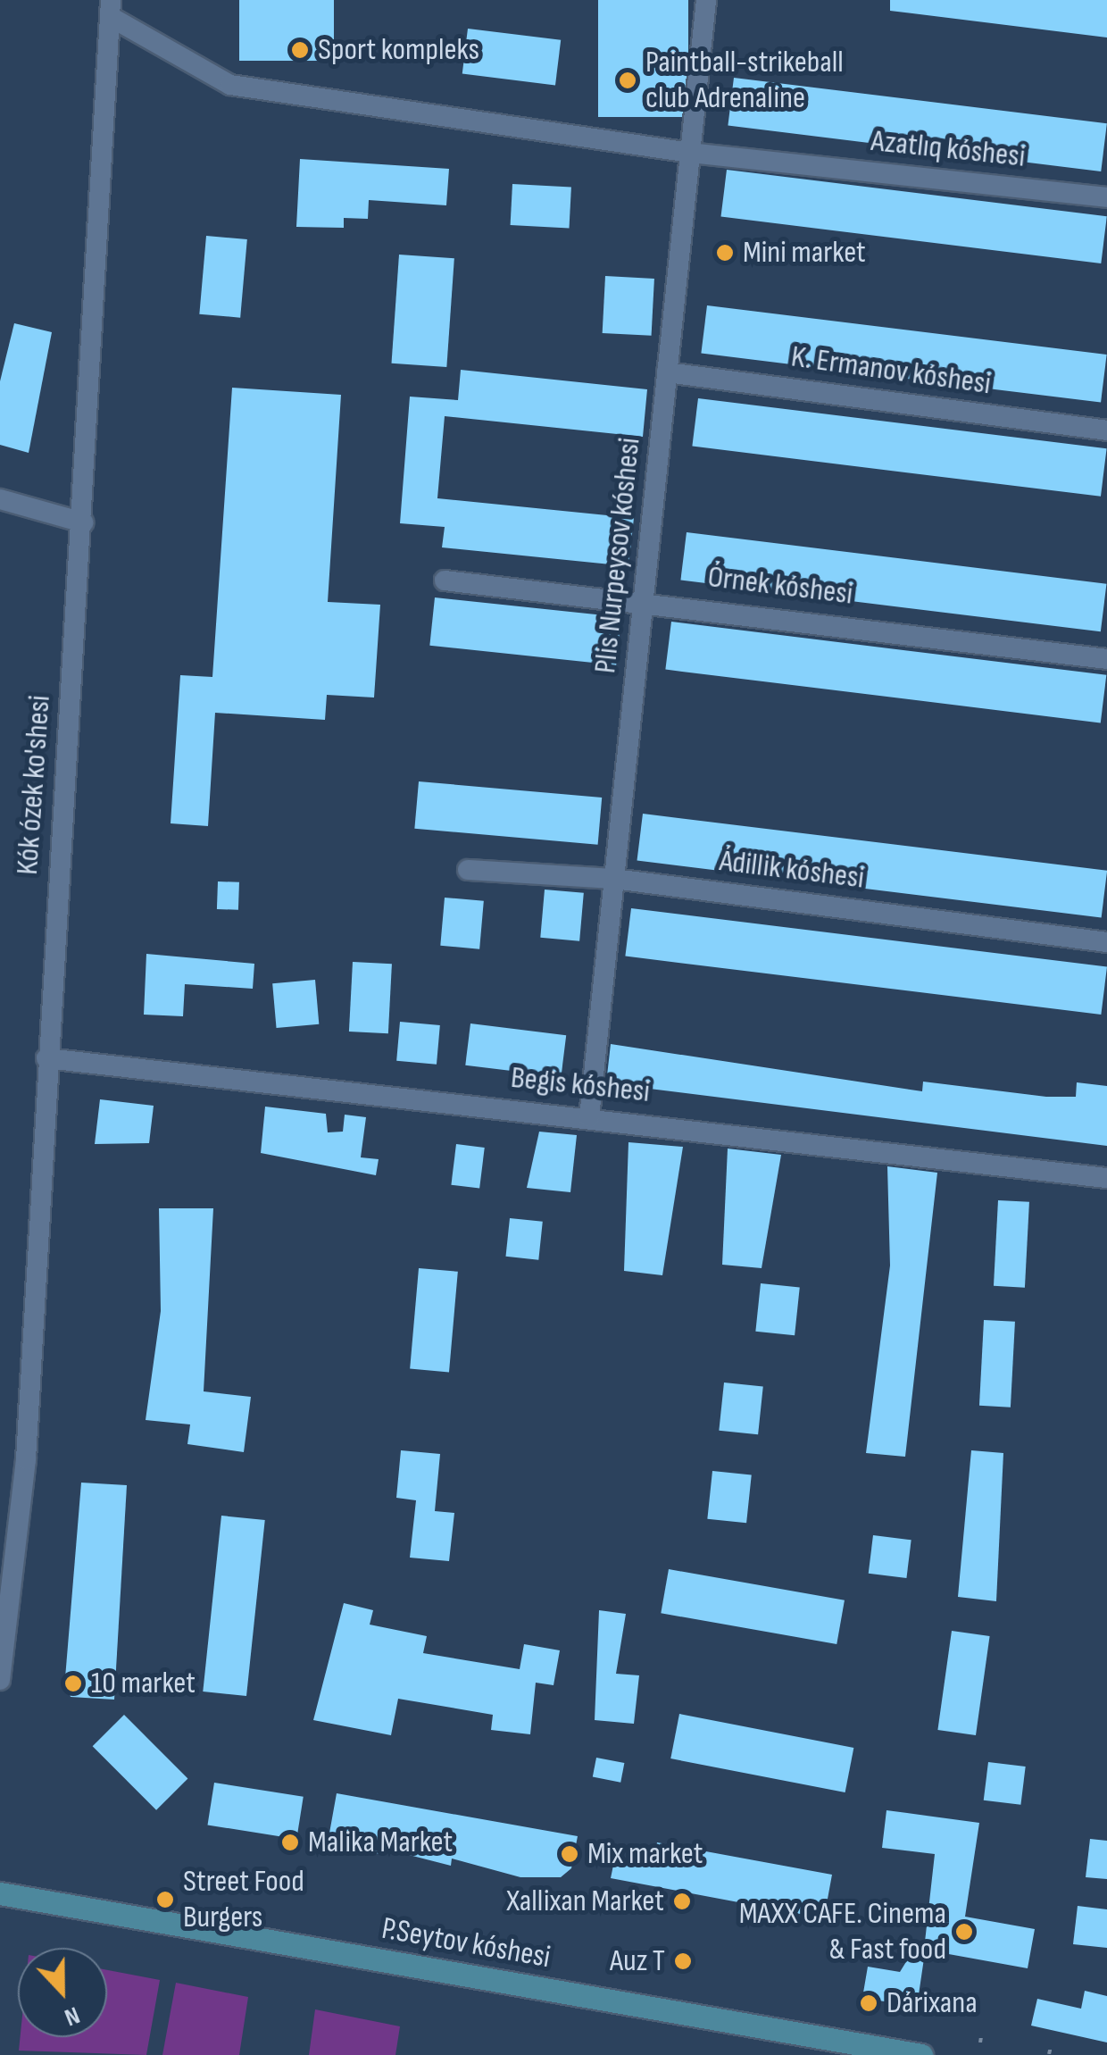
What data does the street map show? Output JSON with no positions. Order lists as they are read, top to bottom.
{
  "streets": {
    "main road": ["P.Seytov kóshesi"],
    "street": [
      "Azatlıq kóshesi",
      "K. Ermanov kóshesi",
      "Plis Nurpeysov kóshesi",
      "Órnek kóshesi",
      "Kók ózek ko'shesi",
      "Ádillik kóshesi",
      "Begis kóshesi"
    ]
  },
  "crossings": [
    ["Azatlıq kóshesi", "Plis Nurpeysov kóshesi"],
    ["Azatlıq kóshesi", "Kók ózek ko'shesi"],
    ["K. Ermanov kóshesi", "Plis Nurpeysov kóshesi"],
    ["Plis Nurpeysov kóshesi", "Órnek kóshesi"],
    ["Plis Nurpeysov kóshesi", "Ádillik kóshesi"],
    ["Plis Nurpeysov kóshesi", "Begis kóshesi"],
    ["Kók ózek ko'shesi", "Begis kóshesi"]
  ],
  "places": [
    "Sport kompleks",
    "Paintball-strikeball club Adrenaline",
    "Mini market",
    "10 market",
    "Malika Market",
    "Mix market",
    "Street Food Burgers",
    "Xallixan Market",
    "MAXX CAFE. Cinema & Fast food",
    "Auz T",
    "Dárixana"
  ],
  "north": "bottom"
}
